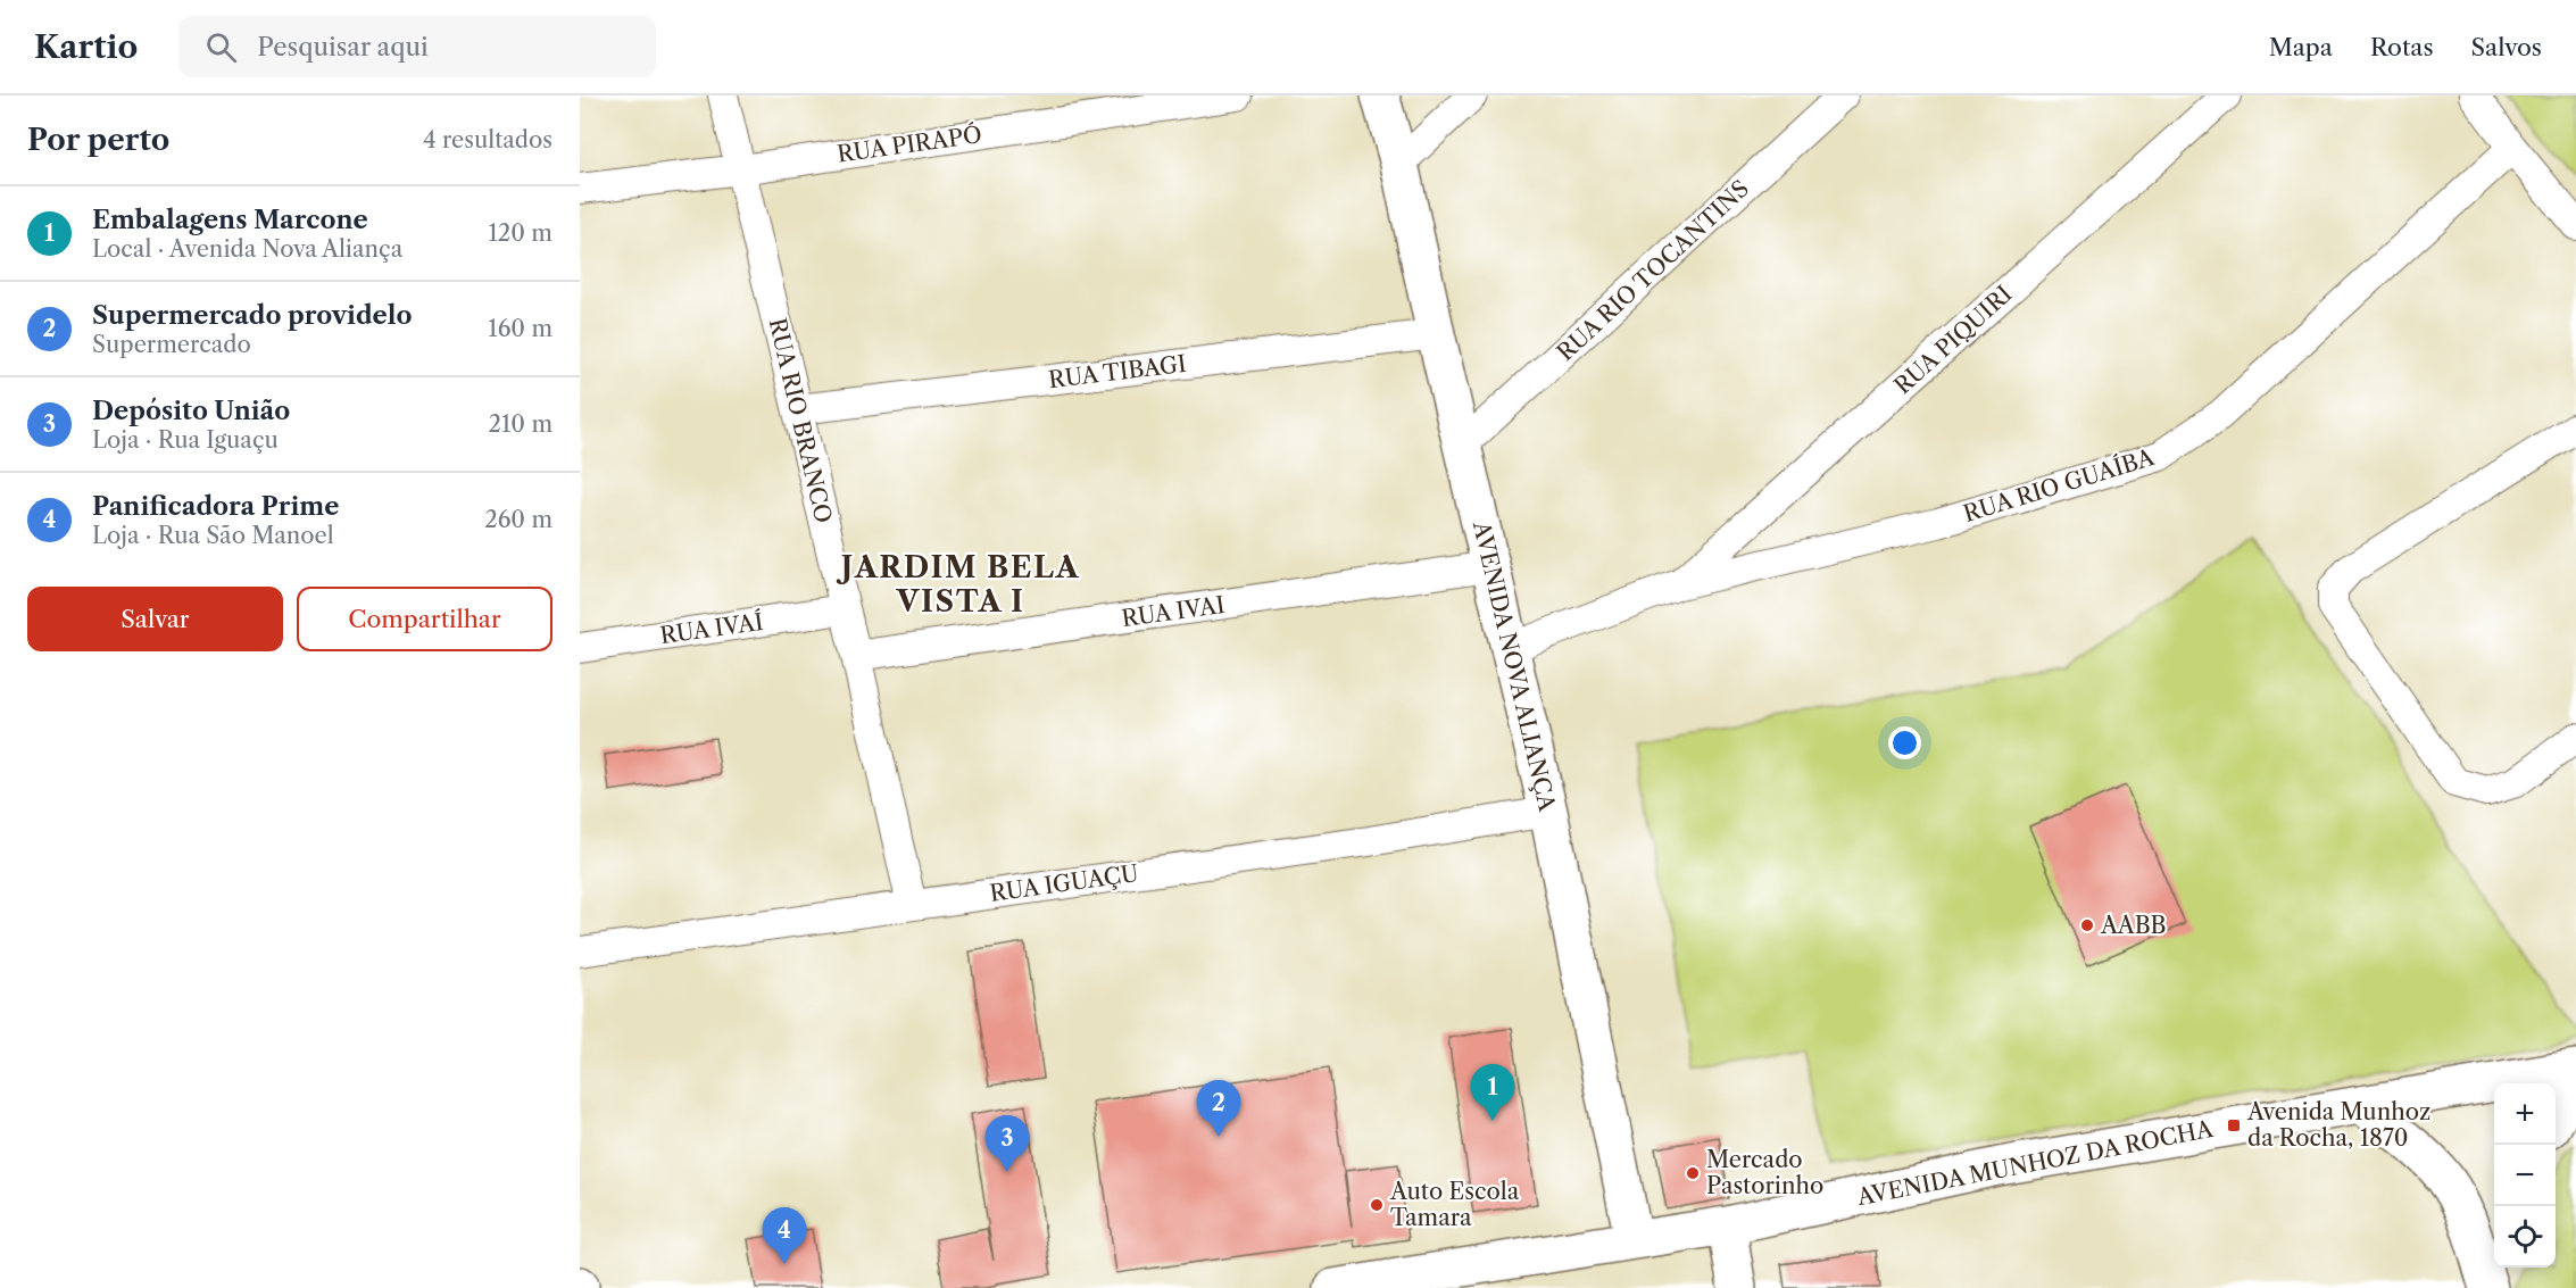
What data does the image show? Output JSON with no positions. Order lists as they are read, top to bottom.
{
  "streets": {
    "main road": ["AVENIDA NOVA ALIANÇA", "AVENIDA MUNHOZ DA ROCHA"],
    "street": [
      "RUA PIRAPÓ",
      "RUA RIO TOCANTINS",
      "RUA PIQUIRI",
      "RUA TIBAGI",
      "RUA RIO BRANCO",
      "RUA RIO GUAÍBA",
      "RUA IVAI",
      "RUA IVAÍ",
      "RUA IGUAÇU"
    ]
  },
  "crossings": [
    ["RUA PIRAPÓ", "RUA RIO BRANCO"],
    ["RUA RIO TOCANTINS", "AVENIDA NOVA ALIANÇA"],
    ["RUA PIQUIRI", "RUA RIO GUAÍBA"],
    ["RUA TIBAGI", "RUA RIO BRANCO"],
    ["RUA TIBAGI", "AVENIDA NOVA ALIANÇA"],
    ["RUA RIO BRANCO", "RUA IVAI"],
    ["RUA RIO BRANCO", "RUA IVAÍ"],
    ["RUA RIO BRANCO", "RUA IGUAÇU"],
    ["RUA RIO GUAÍBA", "AVENIDA NOVA ALIANÇA"],
    ["RUA IVAI", "AVENIDA NOVA ALIANÇA"],
    ["AVENIDA NOVA ALIANÇA", "RUA IGUAÇU"],
    ["AVENIDA NOVA ALIANÇA", "AVENIDA MUNHOZ DA ROCHA"]
  ],
  "districts": ["JARDIM BELA VISTA I"],
  "places": {
    "other": ["AABB", "Mercado Pastorinho", "Auto Escola Tamara"],
    "transit": ["Avenida Munhoz da Rocha, 1870"]
  },
  "page": {
    "header": "Kartio",
    "search": "Pesquisar aqui",
    "nav": ["Mapa", "Rotas", "Salvos"],
    "heading": ["Por perto", "4 resultados"],
    "list": [
      {
        "mark": "1",
        "name": "Embalagens Marcone",
        "note": "Local · Avenida Nova Aliança",
        "value": "120 m"
      },
      {
        "mark": "2",
        "name": "Supermercado providelo",
        "note": "Supermercado",
        "value": "160 m"
      },
      {
        "mark": "3",
        "name": "Depósito União",
        "note": "Loja · Rua Iguaçu",
        "value": "210 m"
      },
      {
        "mark": "4",
        "name": "Panificadora Prime",
        "note": "Loja · Rua São Manoel",
        "value": "260 m"
      }
    ],
    "buttons": ["Salvar", "Compartilhar"],
    "pins": [
      "1",
      "2",
      "3",
      "4"
    ],
    "map_buttons": ["+", "−"]
  }
}
